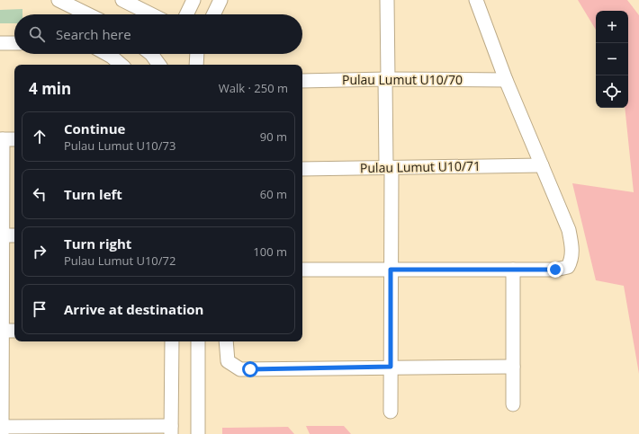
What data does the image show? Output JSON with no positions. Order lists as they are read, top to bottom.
{
  "streets": {
    "street": ["Pulau Lumut U10/70", "Pulau Lumut U10/71"]
  },
  "page": {
    "map_buttons": ["+", "−"],
    "search": "Search here",
    "heading": ["4 min", "Walk · 250 m"],
    "list": [
      ["Continue", "Pulau Lumut U10/73", "90 m"],
      ["Turn left", "60 m"],
      ["Turn right", "Pulau Lumut U10/72", "100 m"],
      "Arrive at destination"
    ]
  }
}
